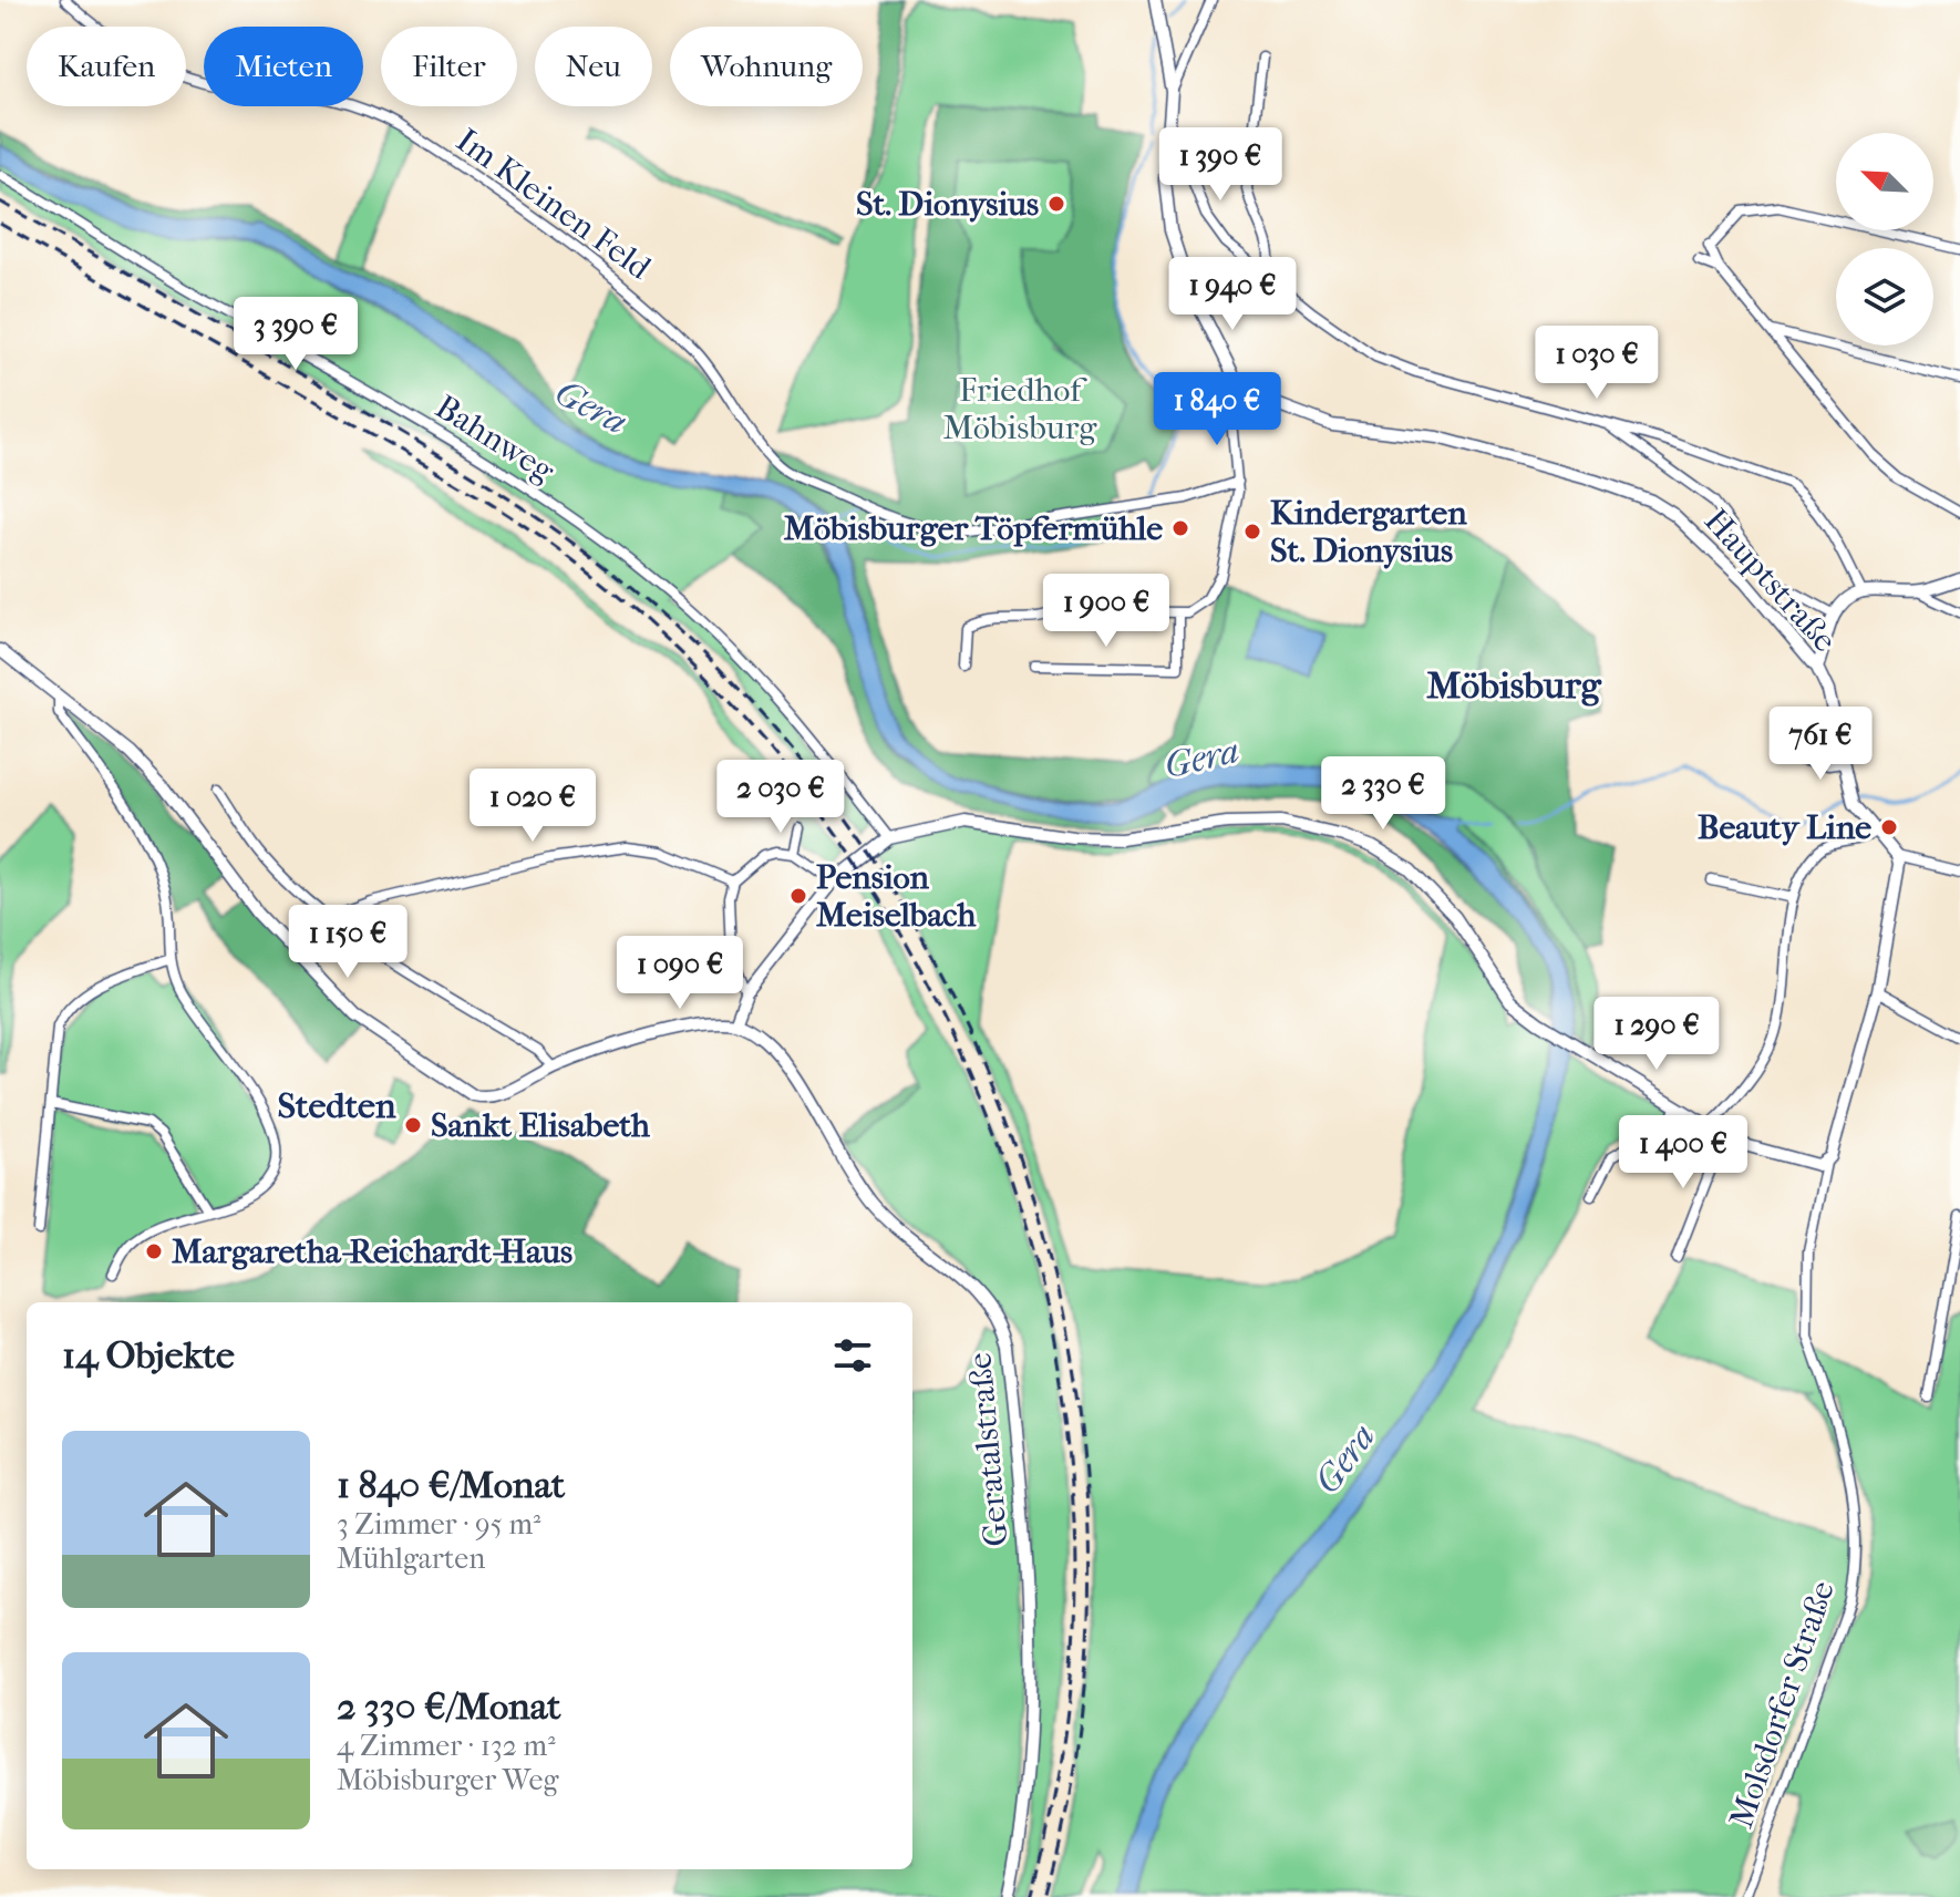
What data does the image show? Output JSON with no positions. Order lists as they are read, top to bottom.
{
  "streets": {
    "street": [
      "Im Kleinen Feld",
      "Bahnweg",
      "Hauptstraße",
      "Geratalstraße",
      "Molsdorfer Straße"
    ]
  },
  "crossings": [
    ["Hauptstraße", "Molsdorfer Straße"]
  ],
  "districts": ["Möbisburg", "Stedten"],
  "water": ["Gera"],
  "parks": ["Friedhof Möbisburg"],
  "places": [
    "St. Dionysius",
    "Möbisburger Töpfermühle",
    "Kindergarten St. Dionysius",
    "Beauty Line",
    "Pension Meiselbach",
    "Sankt Elisabeth",
    "Margaretha-Reichardt-Haus"
  ],
  "north": "top left",
  "page": {
    "chip": [
      "Kaufen",
      "Mieten",
      "Filter",
      "Neu",
      "Wohnung"
    ],
    "price": [
      "1 390 €",
      "1 940 €",
      "3 390 €",
      "1 030 €",
      "1 840 €",
      "1 900 €",
      "761 €",
      "2 330 €",
      "2 030 €",
      "1 020 €",
      "1 150 €",
      "1 090 €",
      "1 290 €",
      "1 400 €"
    ],
    "heading": "14 Objekte",
    "list": [
      {
        "name": "1 840 €/Monat",
        "note": "3 Zimmer · 95 m² · Mühlgarten"
      },
      {
        "name": "2 330 €/Monat",
        "note": "4 Zimmer · 132 m² · Möbisburger Weg"
      }
    ]
  }
}
